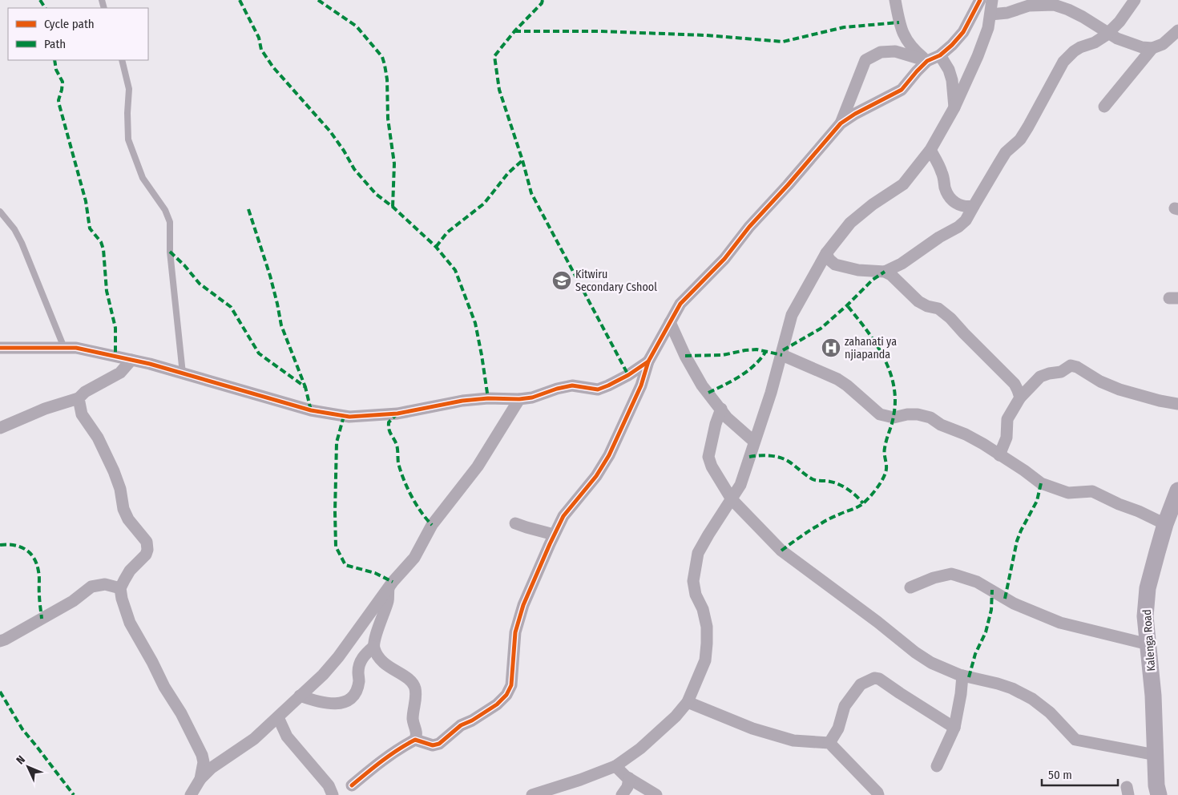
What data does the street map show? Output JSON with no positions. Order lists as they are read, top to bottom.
{
  "streets": {
    "main road": ["Kalenga Road"]
  },
  "places": {
    "school or university": ["Kitwiru Secondary Cshool"],
    "hospital": ["zahanati ya njiapanda"]
  },
  "legend": ["Cycle path", "Path"],
  "scale_bar": "50 m",
  "north": "top left"
}
